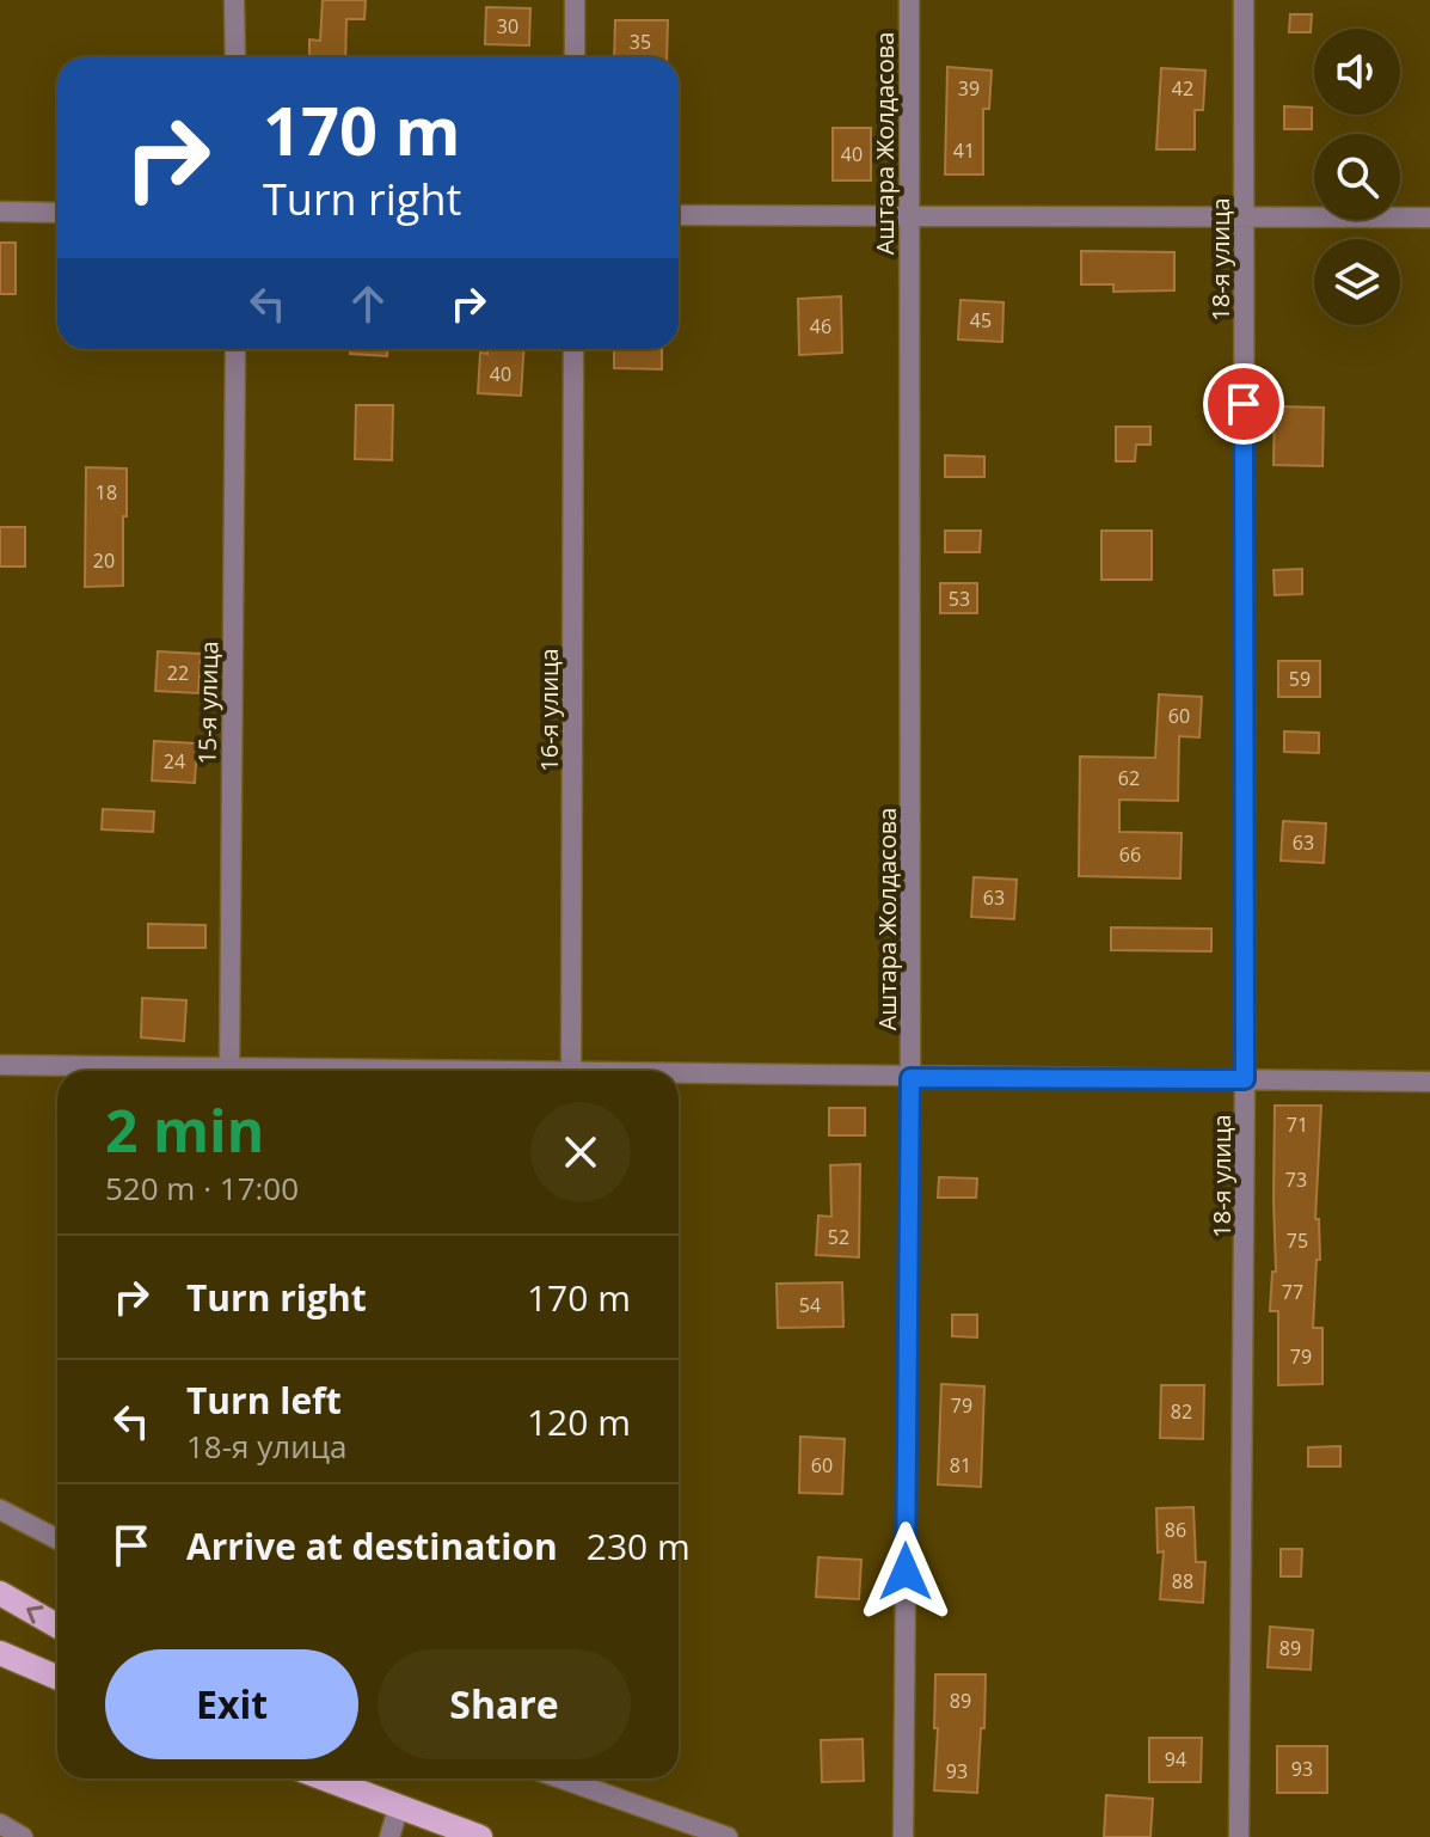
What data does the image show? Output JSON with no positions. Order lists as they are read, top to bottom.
{
  "streets": {
    "street": [
      "Аштара Жолдасова",
      "18-я улица",
      "15-я улица",
      "16-я улица"
    ]
  },
  "house_numbers": [
    "30",
    "35",
    "39",
    "42",
    "41",
    "40",
    "45",
    "46",
    "40",
    "18",
    "20",
    "53",
    "22",
    "59",
    "60",
    "24",
    "62",
    "63",
    "66",
    "63",
    "71",
    "73",
    "52",
    "75",
    "77",
    "54",
    "79",
    "79",
    "82",
    "60",
    "81",
    "86",
    "88",
    "89",
    "89",
    "94",
    "93",
    "93"
  ],
  "page": {
    "turn": ["170 m", "Turn right"],
    "heading": ["2 min", "520 m · 17:00"],
    "list": [
      {
        "name": "Turn right",
        "value": "170 m"
      },
      {
        "name": "Turn left",
        "note": "18-я улица",
        "value": "120 m"
      },
      {
        "name": "Arrive at destination",
        "value": "230 m"
      }
    ],
    "buttons": ["Exit", "Share"]
  }
}
